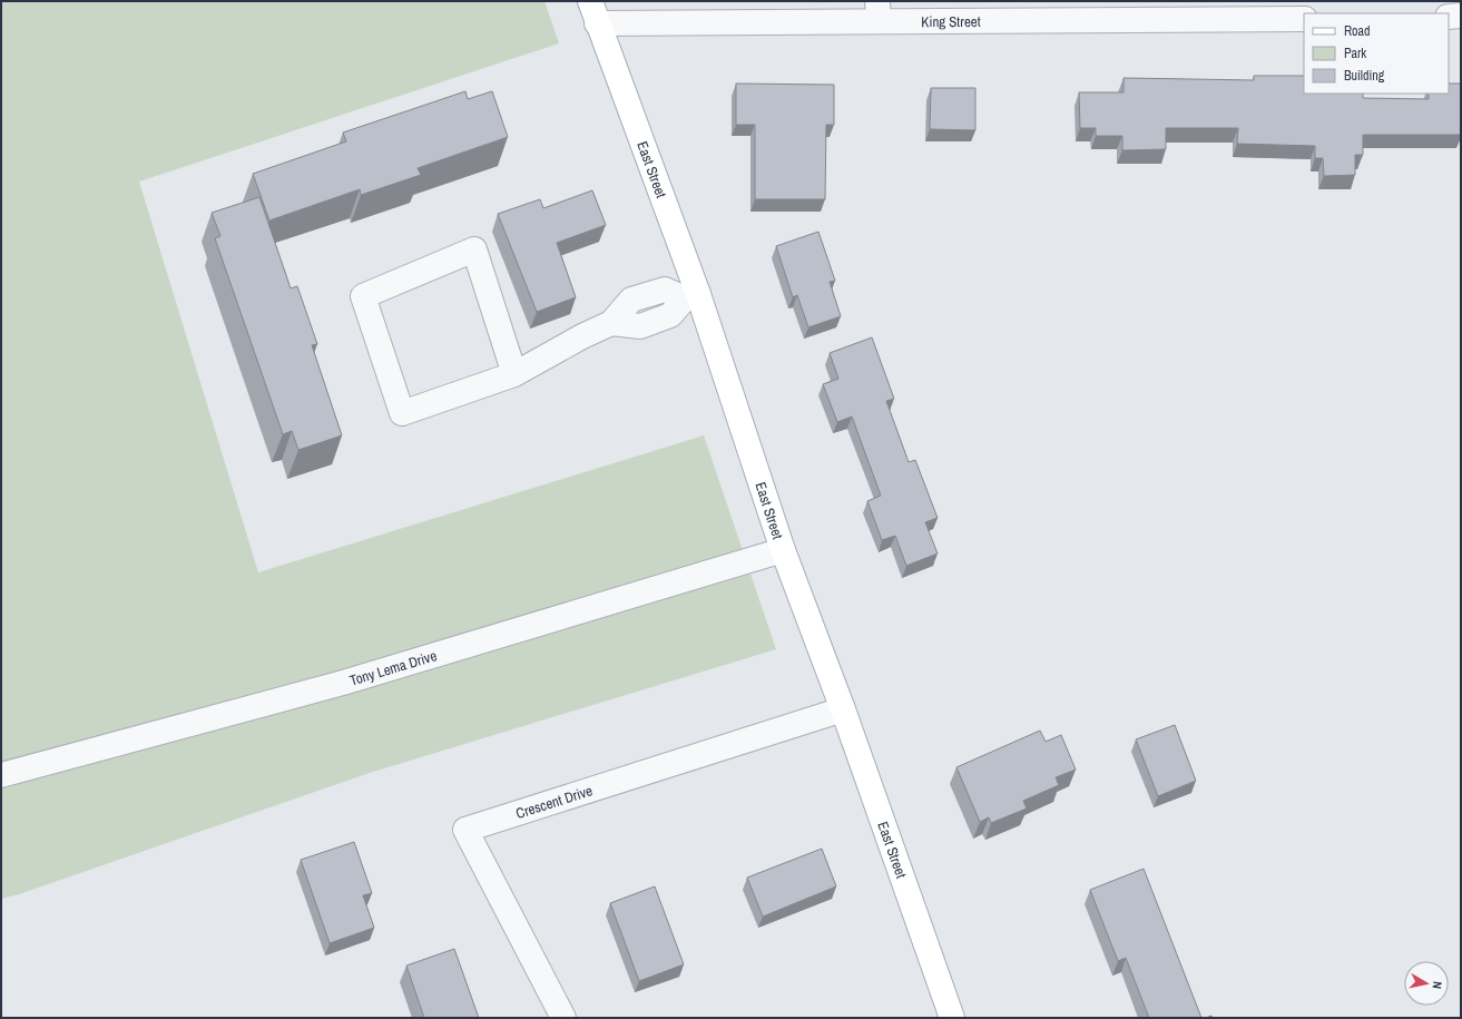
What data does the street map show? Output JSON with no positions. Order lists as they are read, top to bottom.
{
  "streets": {
    "main road": ["East Street"],
    "street": ["King Street", "Tony Lema Drive", "Crescent Drive"]
  },
  "crossings": [
    ["King Street", "East Street"],
    ["East Street", "Tony Lema Drive"],
    ["East Street", "Crescent Drive"]
  ],
  "legend": ["Road", "Park", "Building"],
  "north": "right"
}
